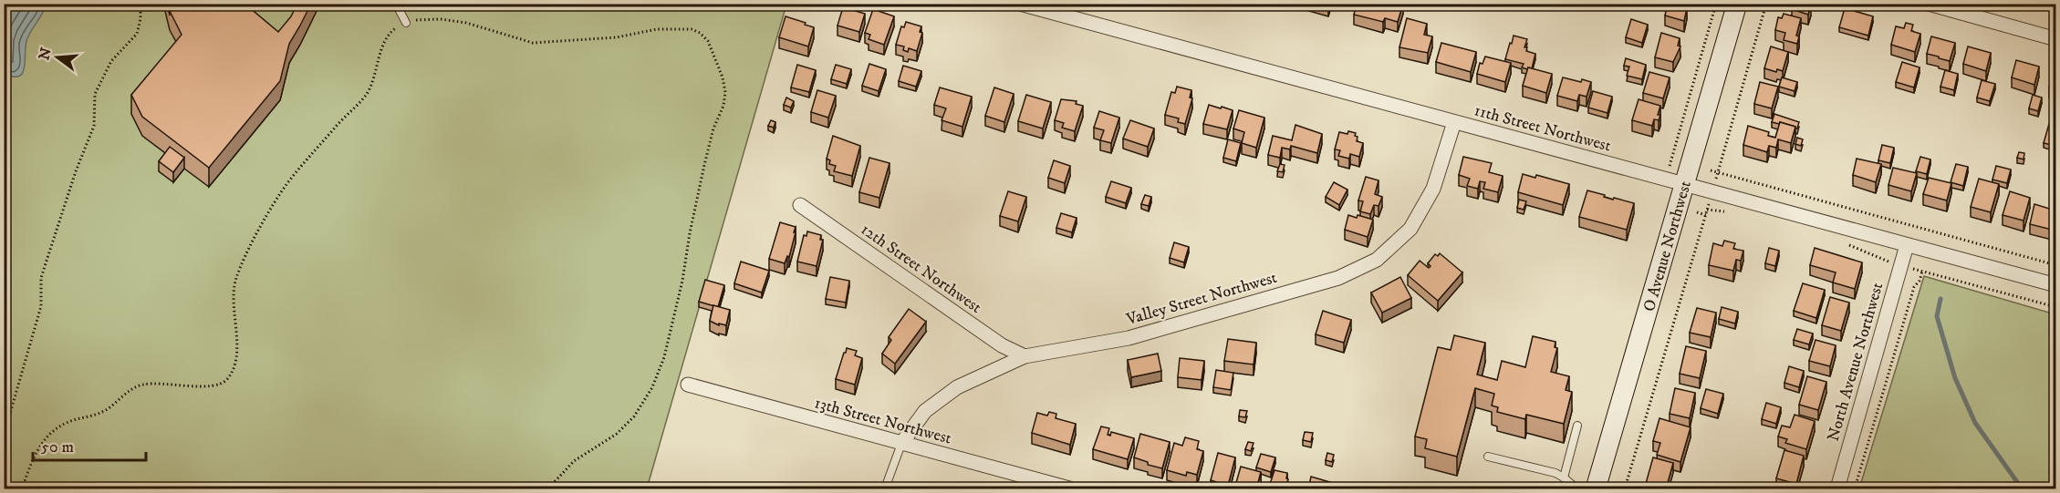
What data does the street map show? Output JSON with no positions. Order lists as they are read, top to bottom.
{
  "streets": {
    "street": [
      "11th Street Northwest",
      "O Avenue Northwest",
      "12th Street Northwest",
      "Valley Street Northwest",
      "North Avenue Northwest",
      "13th Street Northwest"
    ]
  },
  "crossings": [
    ["11th Street Northwest", "O Avenue Northwest"],
    ["11th Street Northwest", "Valley Street Northwest"],
    ["11th Street Northwest", "North Avenue Northwest"],
    ["12th Street Northwest", "Valley Street Northwest"],
    ["Valley Street Northwest", "13th Street Northwest"]
  ],
  "scale_bar": "50 m",
  "north": "left"
}
